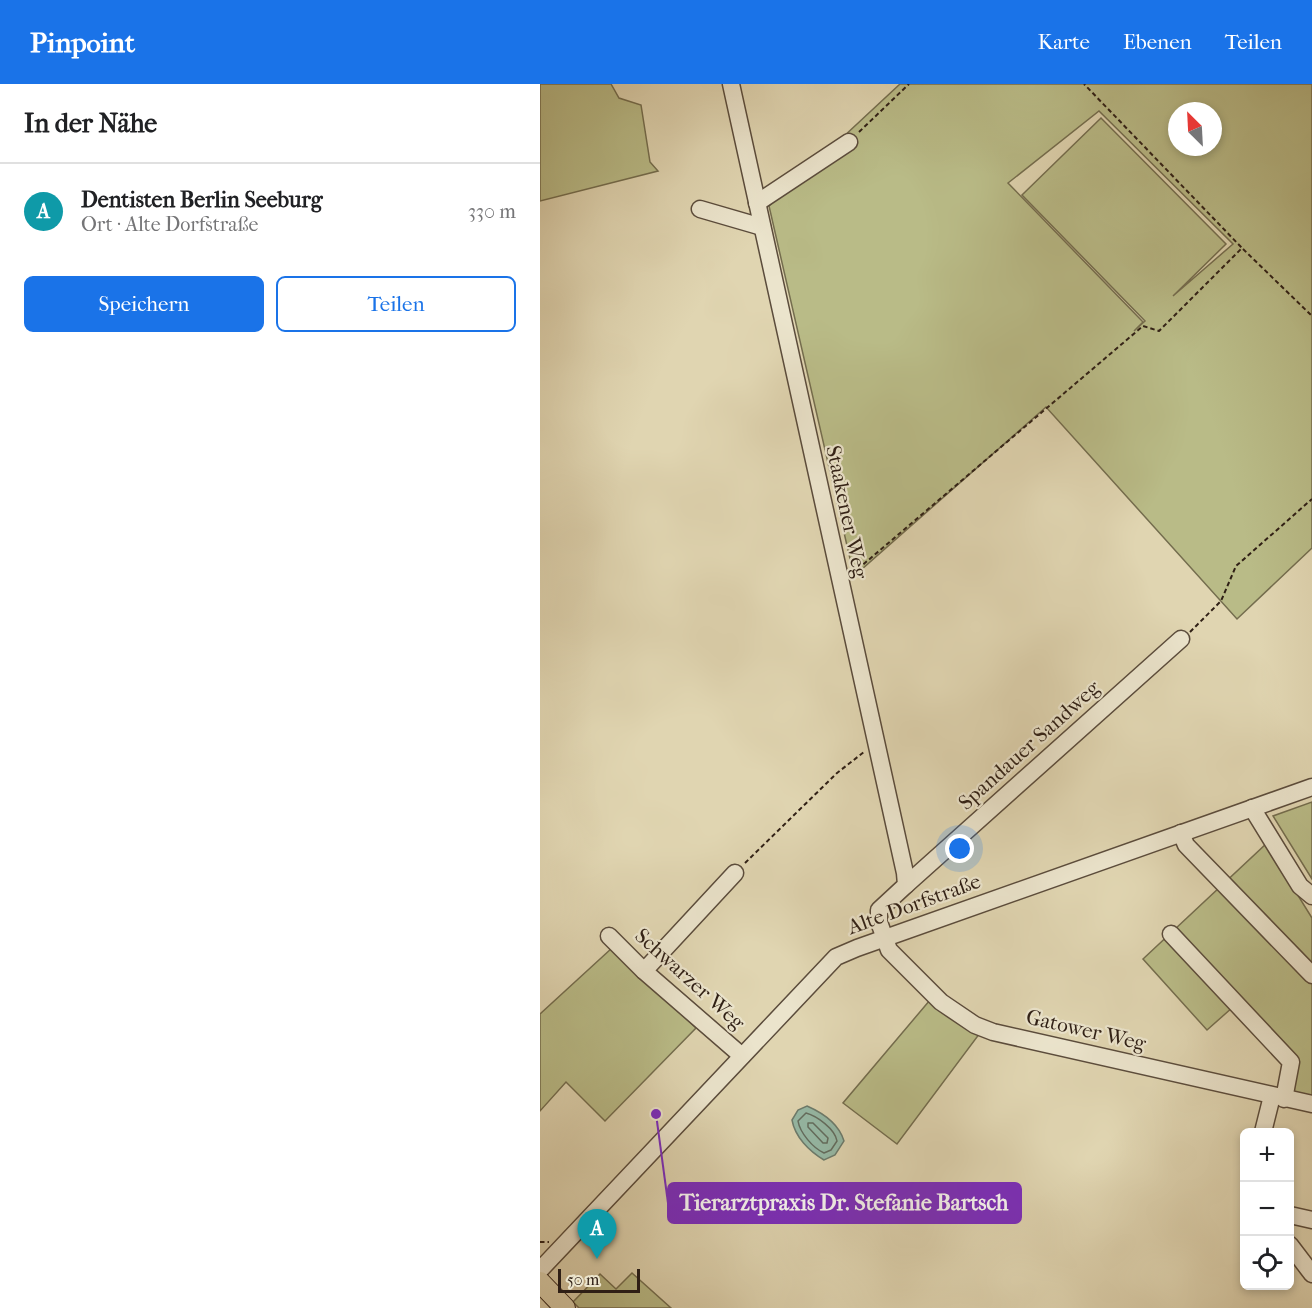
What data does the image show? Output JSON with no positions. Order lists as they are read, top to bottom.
{
  "streets": {
    "street": [
      "Staakener Weg",
      "Spandauer Sandweg",
      "Alte Dorfstraße",
      "Schwarzer Weg",
      "Gatower Weg"
    ]
  },
  "crossings": [
    ["Staakener Weg", "Spandauer Sandweg"],
    ["Alte Dorfstraße", "Schwarzer Weg"],
    ["Alte Dorfstraße", "Gatower Weg"]
  ],
  "places": ["Tierarztpraxis Dr. Stefanie Bartsch"],
  "scale_bar": "50 m",
  "north": "top left",
  "page": {
    "header": "Pinpoint",
    "nav": ["Karte", "Ebenen", "Teilen"],
    "heading": "In der Nähe",
    "list": [
      {
        "mark": "A",
        "name": "Dentisten Berlin Seeburg",
        "note": "Ort · Alte Dorfstraße",
        "value": "330 m"
      }
    ],
    "buttons": ["Speichern", "Teilen"],
    "map_buttons": ["+", "−"],
    "pins": "A",
    "scale": "50 m"
  }
}
